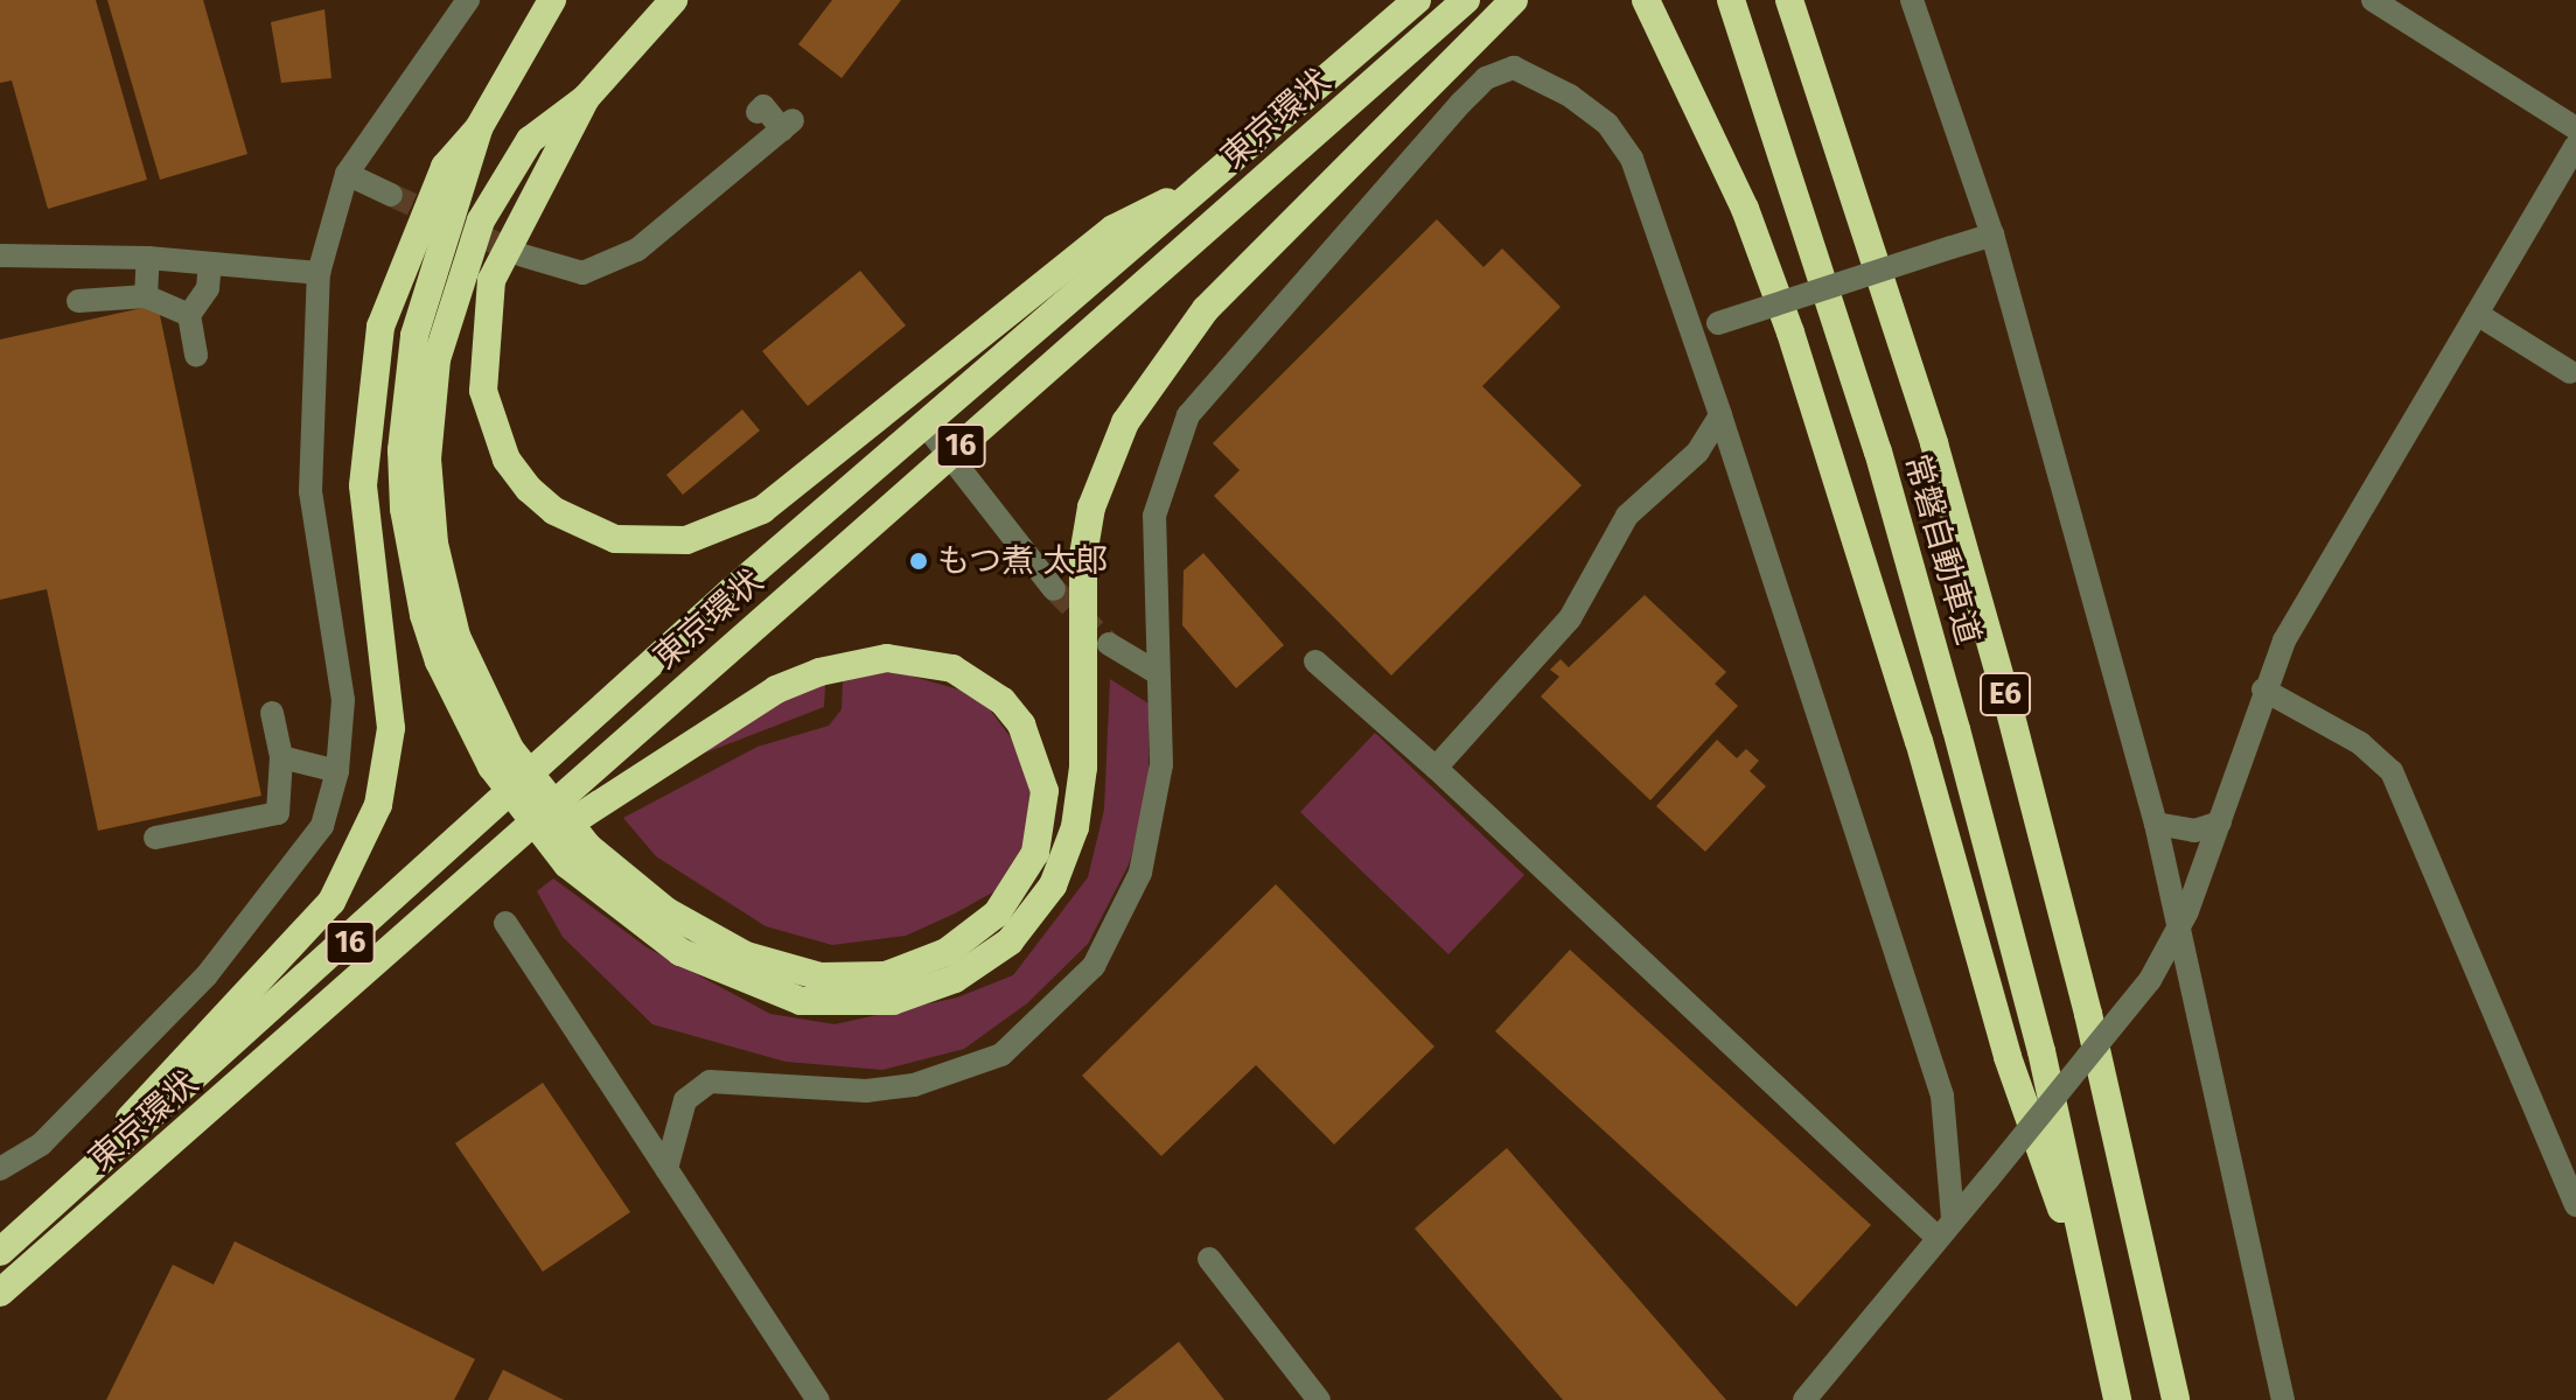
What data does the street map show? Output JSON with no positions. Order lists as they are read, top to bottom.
{
  "streets": {
    "highway": [
      "東京環状",
      "16",
      "常磐自動車道",
      "E6"
    ]
  },
  "places": ["もつ煮 太郎"]
}
